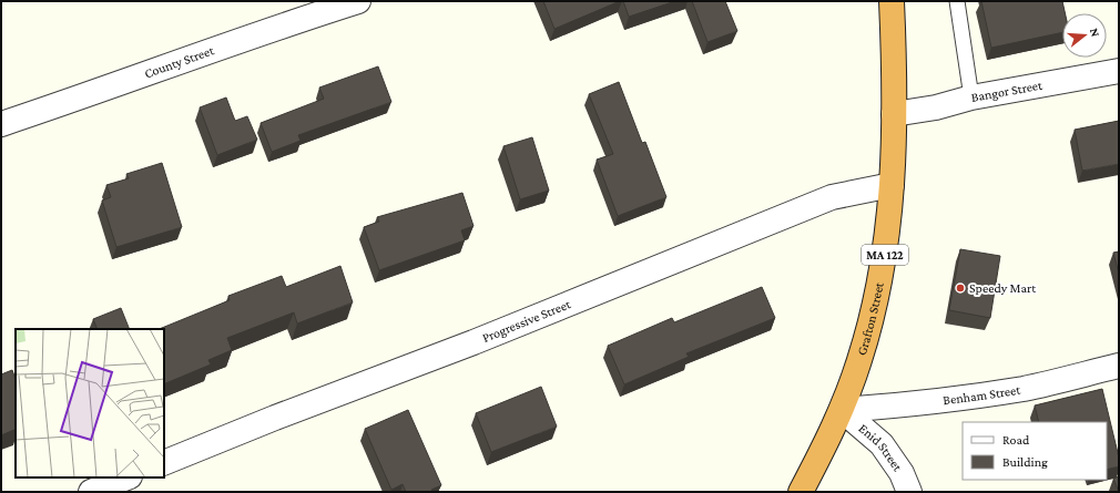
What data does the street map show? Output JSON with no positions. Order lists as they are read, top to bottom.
{
  "streets": {
    "highway": ["MA 122", "Grafton Street"],
    "street": [
      "County Street",
      "Bangor Street",
      "Progressive Street",
      "Benham Street",
      "Enid Street"
    ]
  },
  "crossings": [
    ["Bangor Street", "Grafton Street"],
    ["Grafton Street", "Progressive Street"],
    ["Grafton Street", "Benham Street"],
    ["Grafton Street", "Enid Street"],
    ["Benham Street", "Enid Street"]
  ],
  "places": ["Speedy Mart"],
  "legend": ["Road", "Building"],
  "north": "right"
}
